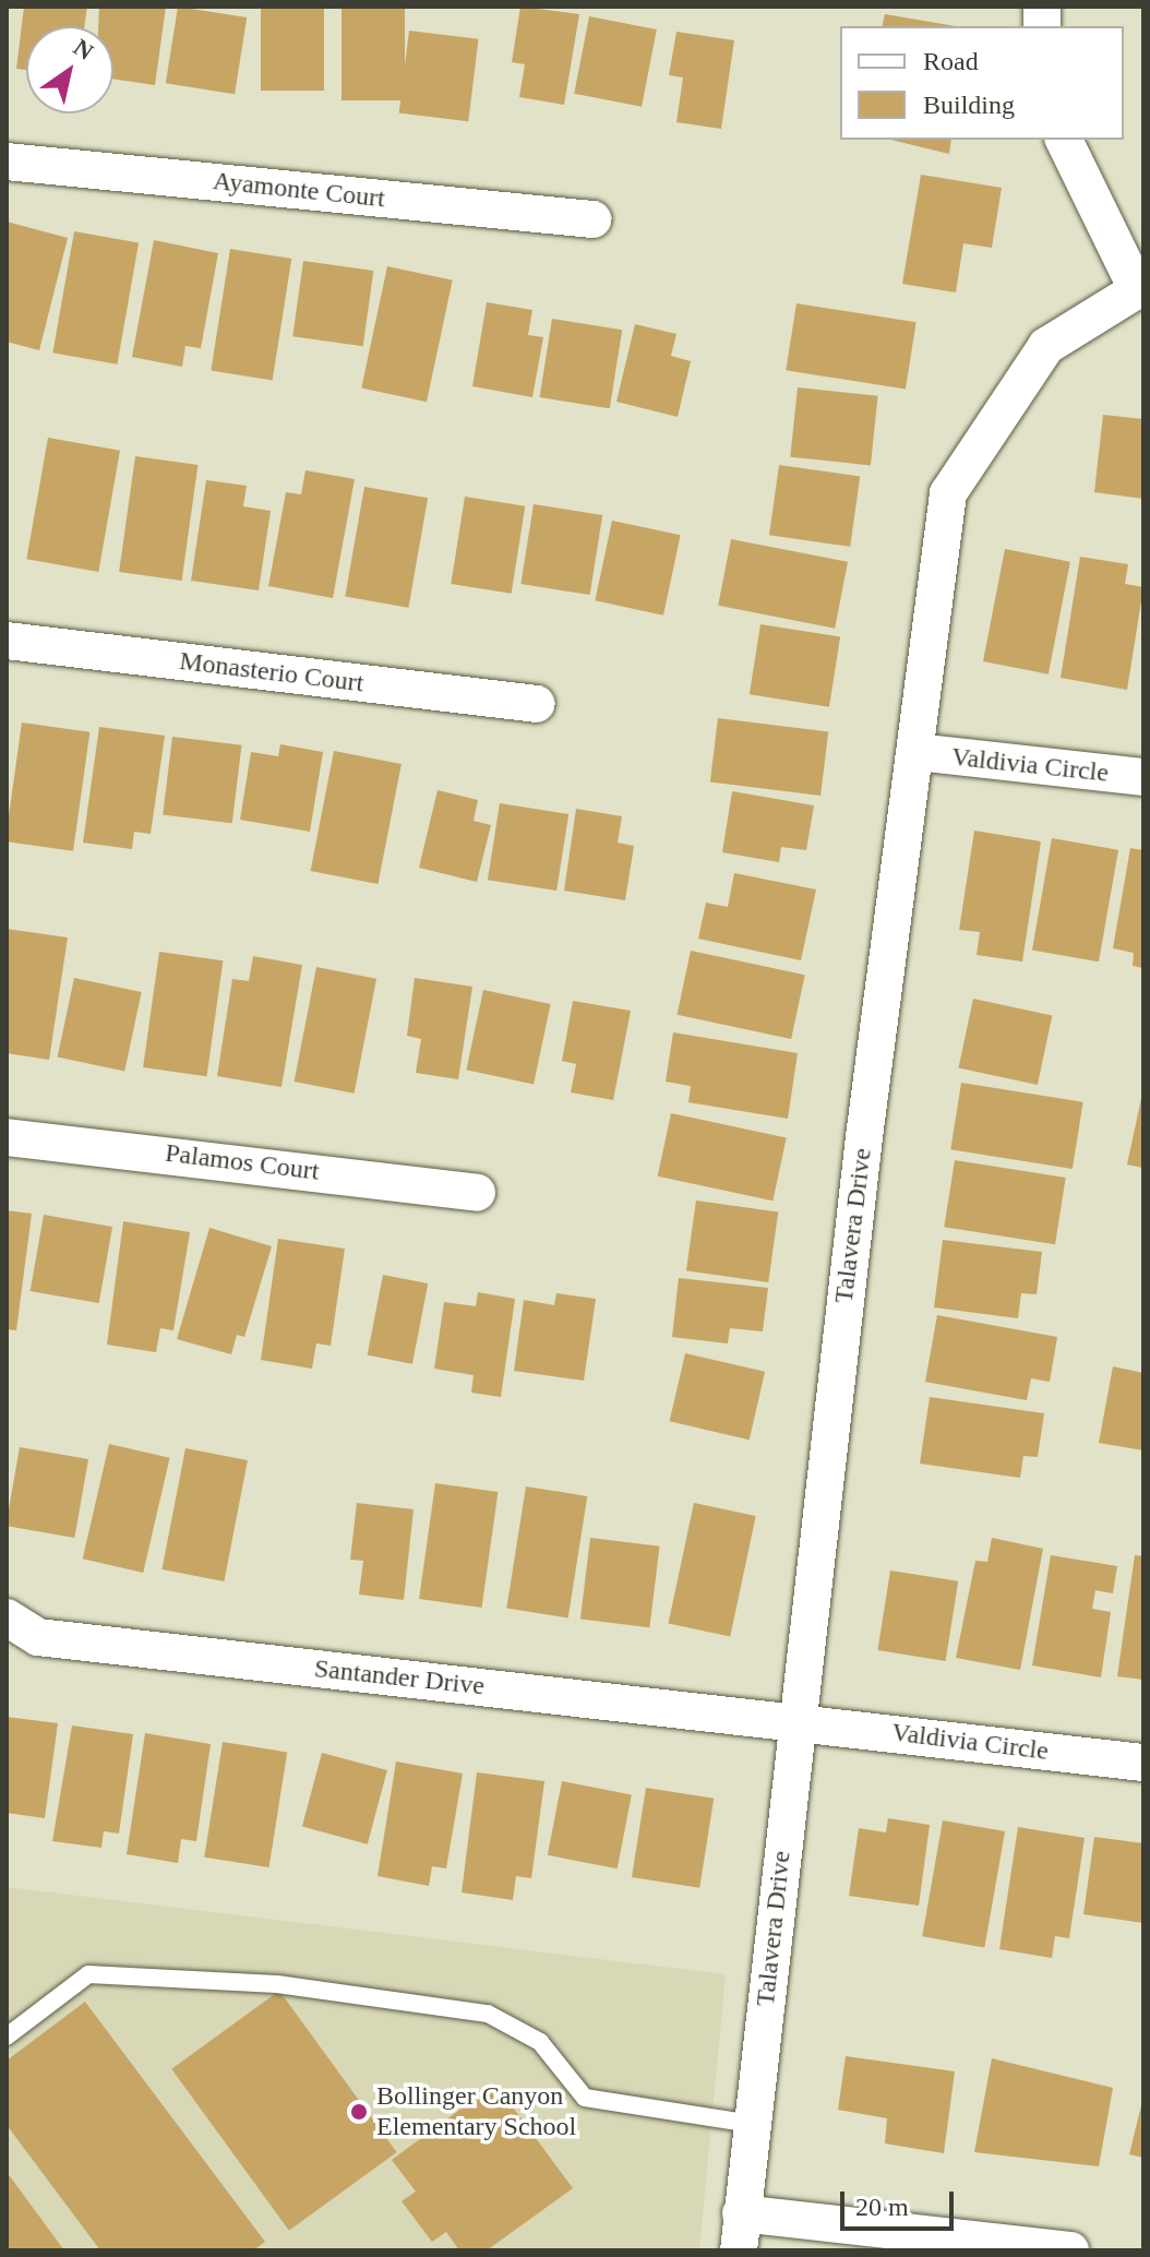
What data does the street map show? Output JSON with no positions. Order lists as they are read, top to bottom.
{
  "streets": {
    "street": [
      "Ayamonte Court",
      "Monasterio Court",
      "Valdivia Circle",
      "Palamos Court",
      "Talavera Drive",
      "Santander Drive"
    ]
  },
  "crossings": [
    ["Valdivia Circle", "Talavera Drive"],
    ["Valdivia Circle", "Santander Drive"],
    ["Talavera Drive", "Santander Drive"]
  ],
  "places": ["Bollinger Canyon Elementary School"],
  "legend": ["Road", "Building"],
  "scale_bar": "20 m",
  "north": "top right"
}
